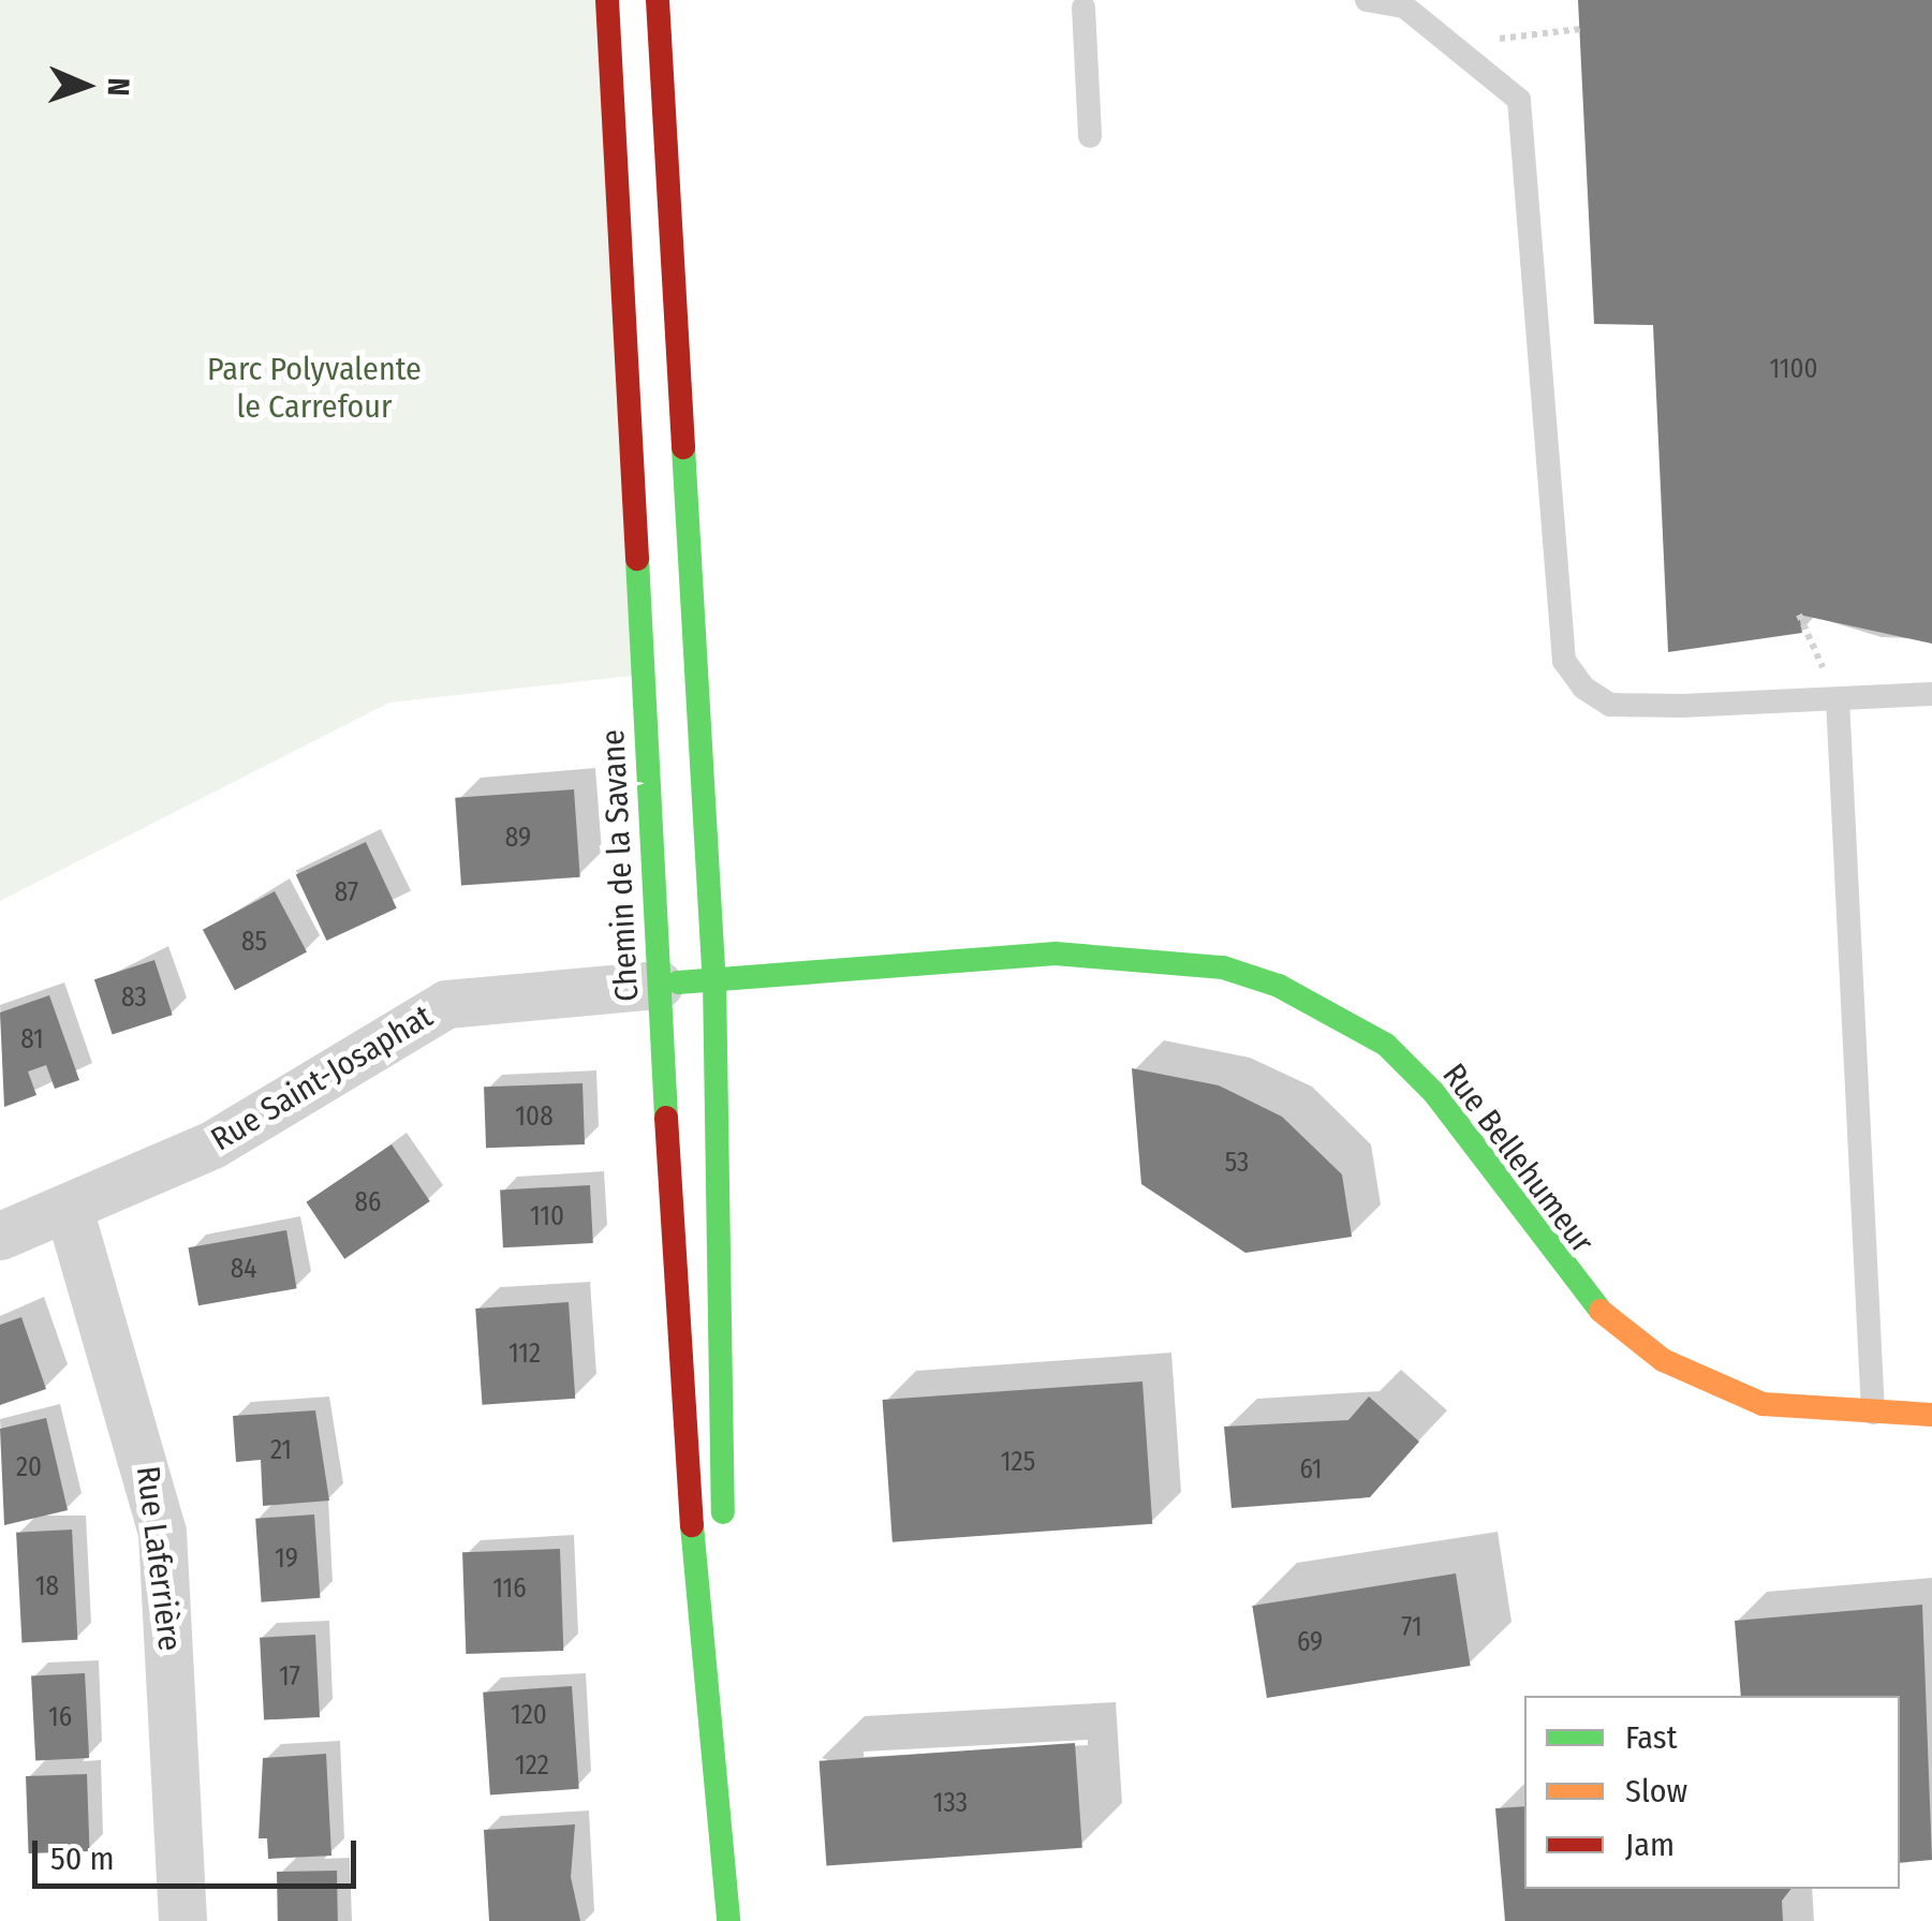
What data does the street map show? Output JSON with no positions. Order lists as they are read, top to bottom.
{
  "streets": {
    "street": [
      "Chemin de la Savane",
      "Rue Saint-Josaphat",
      "Rue Bellehumeur",
      "Rue Laferrière"
    ]
  },
  "crossings": [
    ["Chemin de la Savane", "Rue Saint-Josaphat"],
    ["Chemin de la Savane", "Rue Bellehumeur"],
    ["Rue Saint-Josaphat", "Rue Bellehumeur"],
    ["Rue Saint-Josaphat", "Rue Laferrière"]
  ],
  "parks": ["Parc Polyvalente le Carrefour"],
  "house_numbers": [
    "1100",
    "89",
    "87",
    "85",
    "83",
    "81",
    "108",
    "53",
    "86",
    "110",
    "84",
    "112",
    "21",
    "125",
    "20",
    "61",
    "19",
    "18",
    "116",
    "71",
    "69",
    "17",
    "120",
    "16",
    "122",
    "133"
  ],
  "legend": ["Fast", "Slow", "Jam"],
  "scale_bar": "50 m",
  "north": "right"
}
